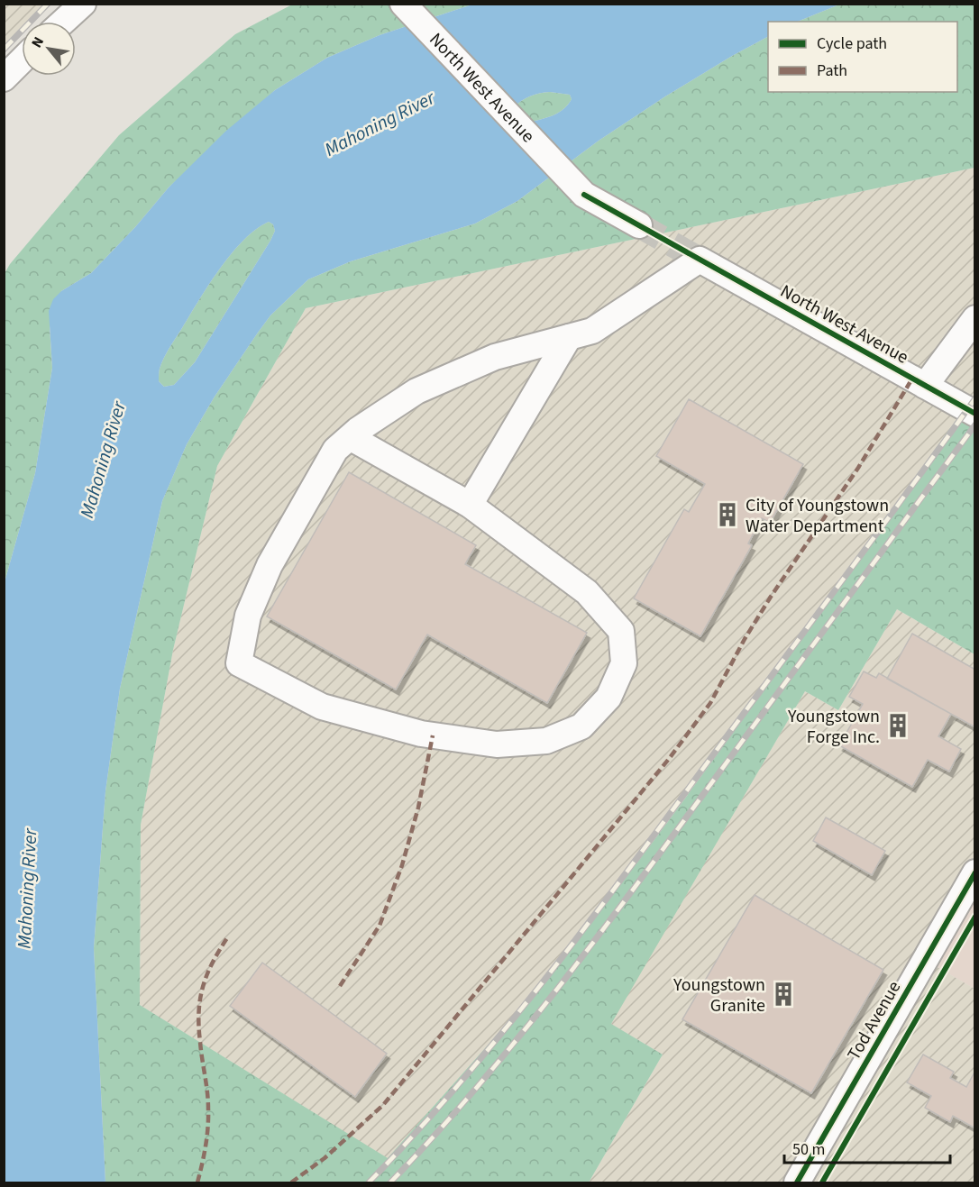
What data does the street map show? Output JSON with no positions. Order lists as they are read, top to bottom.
{
  "streets": {
    "street": ["North West Avenue", "Tod Avenue"]
  },
  "water": ["Mahoning River"],
  "places": {
    "building": ["City of Youngstown Water Department", "Youngstown Forge Inc.", "Youngstown Granite"]
  },
  "legend": ["Cycle path", "Path"],
  "scale_bar": "50 m",
  "north": "top left"
}
